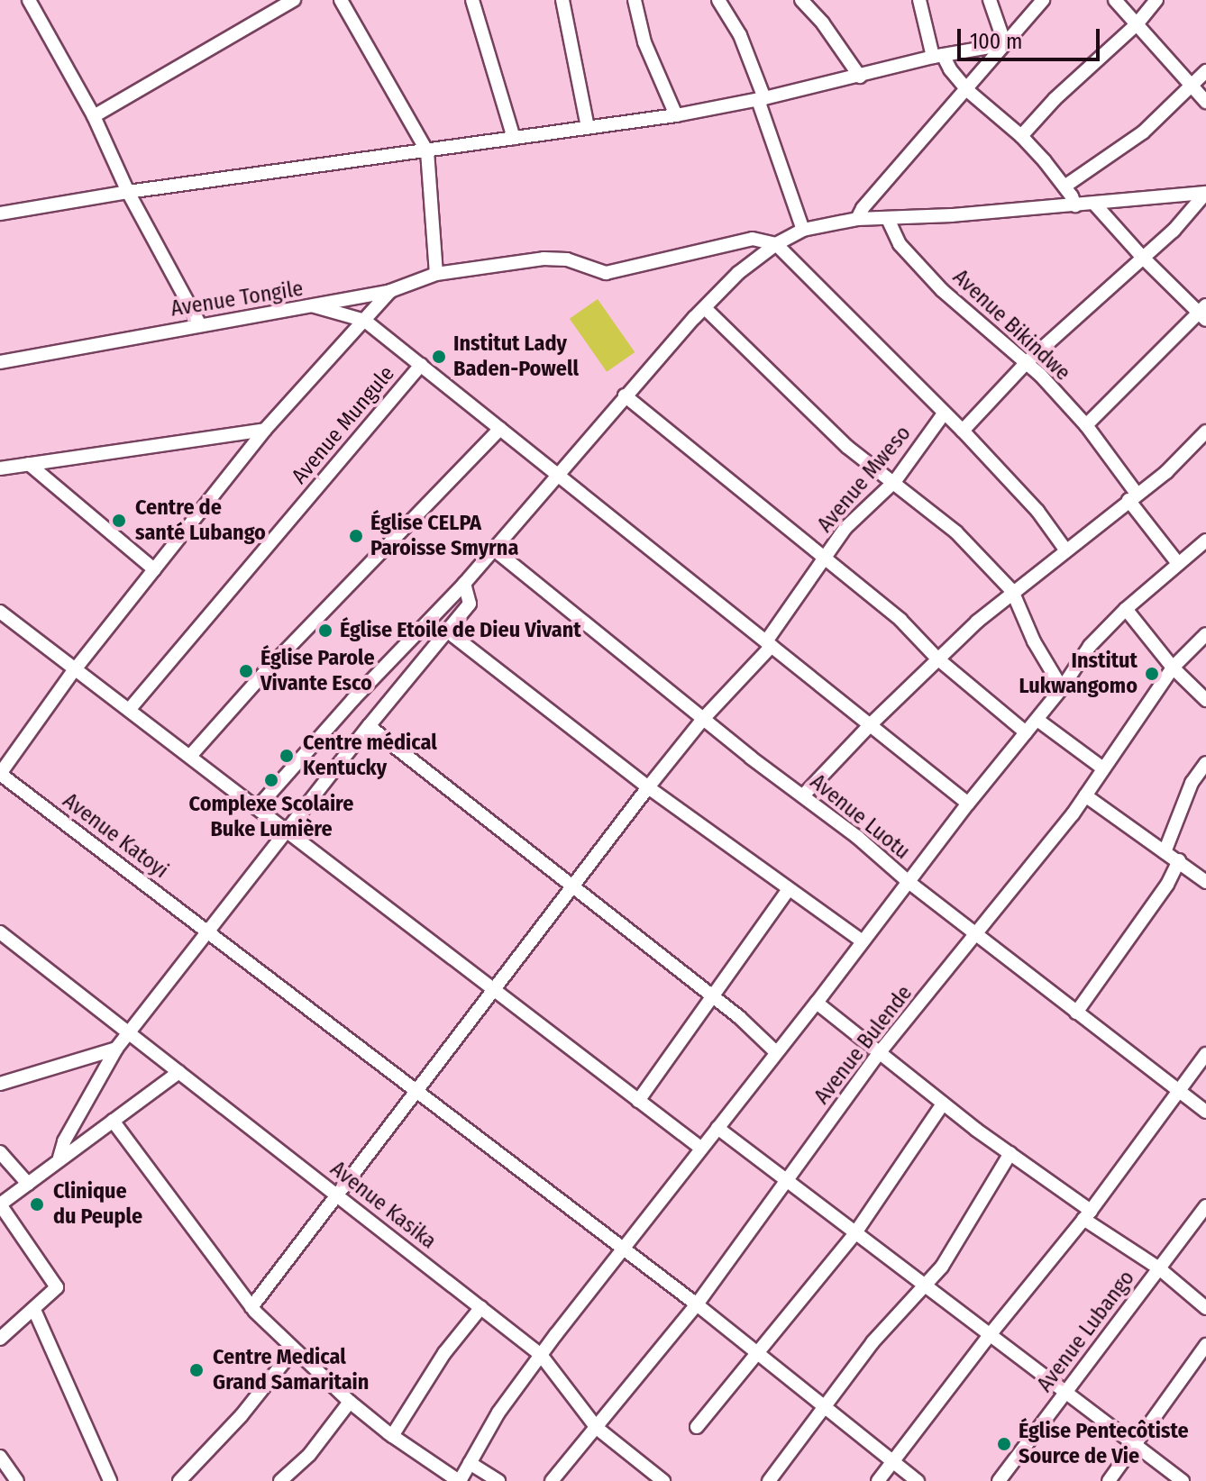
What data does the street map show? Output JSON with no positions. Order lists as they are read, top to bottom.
{
  "streets": {
    "street": [
      "Avenue Tongile",
      "Avenue Bikindwe",
      "Avenue Mungule",
      "Avenue Mweso",
      "Avenue Luotu",
      "Avenue Katoyi",
      "Avenue Bulende",
      "Avenue Kasika",
      "Avenue Lubango"
    ]
  },
  "crossings": [
    ["Avenue Tongile", "Avenue Mungule"],
    ["Avenue Tongile", "Avenue Mweso"],
    ["Avenue Mweso", "Avenue Luotu"],
    ["Avenue Mweso", "Avenue Katoyi"],
    ["Avenue Mweso", "Avenue Kasika"],
    ["Avenue Luotu", "Avenue Bulende"],
    ["Avenue Katoyi", "Avenue Bulende"],
    ["Avenue Bulende", "Avenue Kasika"]
  ],
  "places": [
    "Institut Lady Baden-Powell",
    "Centre de santé Lubango",
    "Église CELPA Paroisse Smyrna",
    "Église Etoile de Dieu Vivant",
    "Église Parole Vivante Esco",
    "Institut Lukwangomo",
    "Centre médical Kentucky",
    "Complexe Scolaire Buke Lumière",
    "Clinique du Peuple",
    "Centre Medical Grand Samaritain",
    "Église Pentecôtiste Source de Vie"
  ],
  "scale_bar": "100 m"
}
